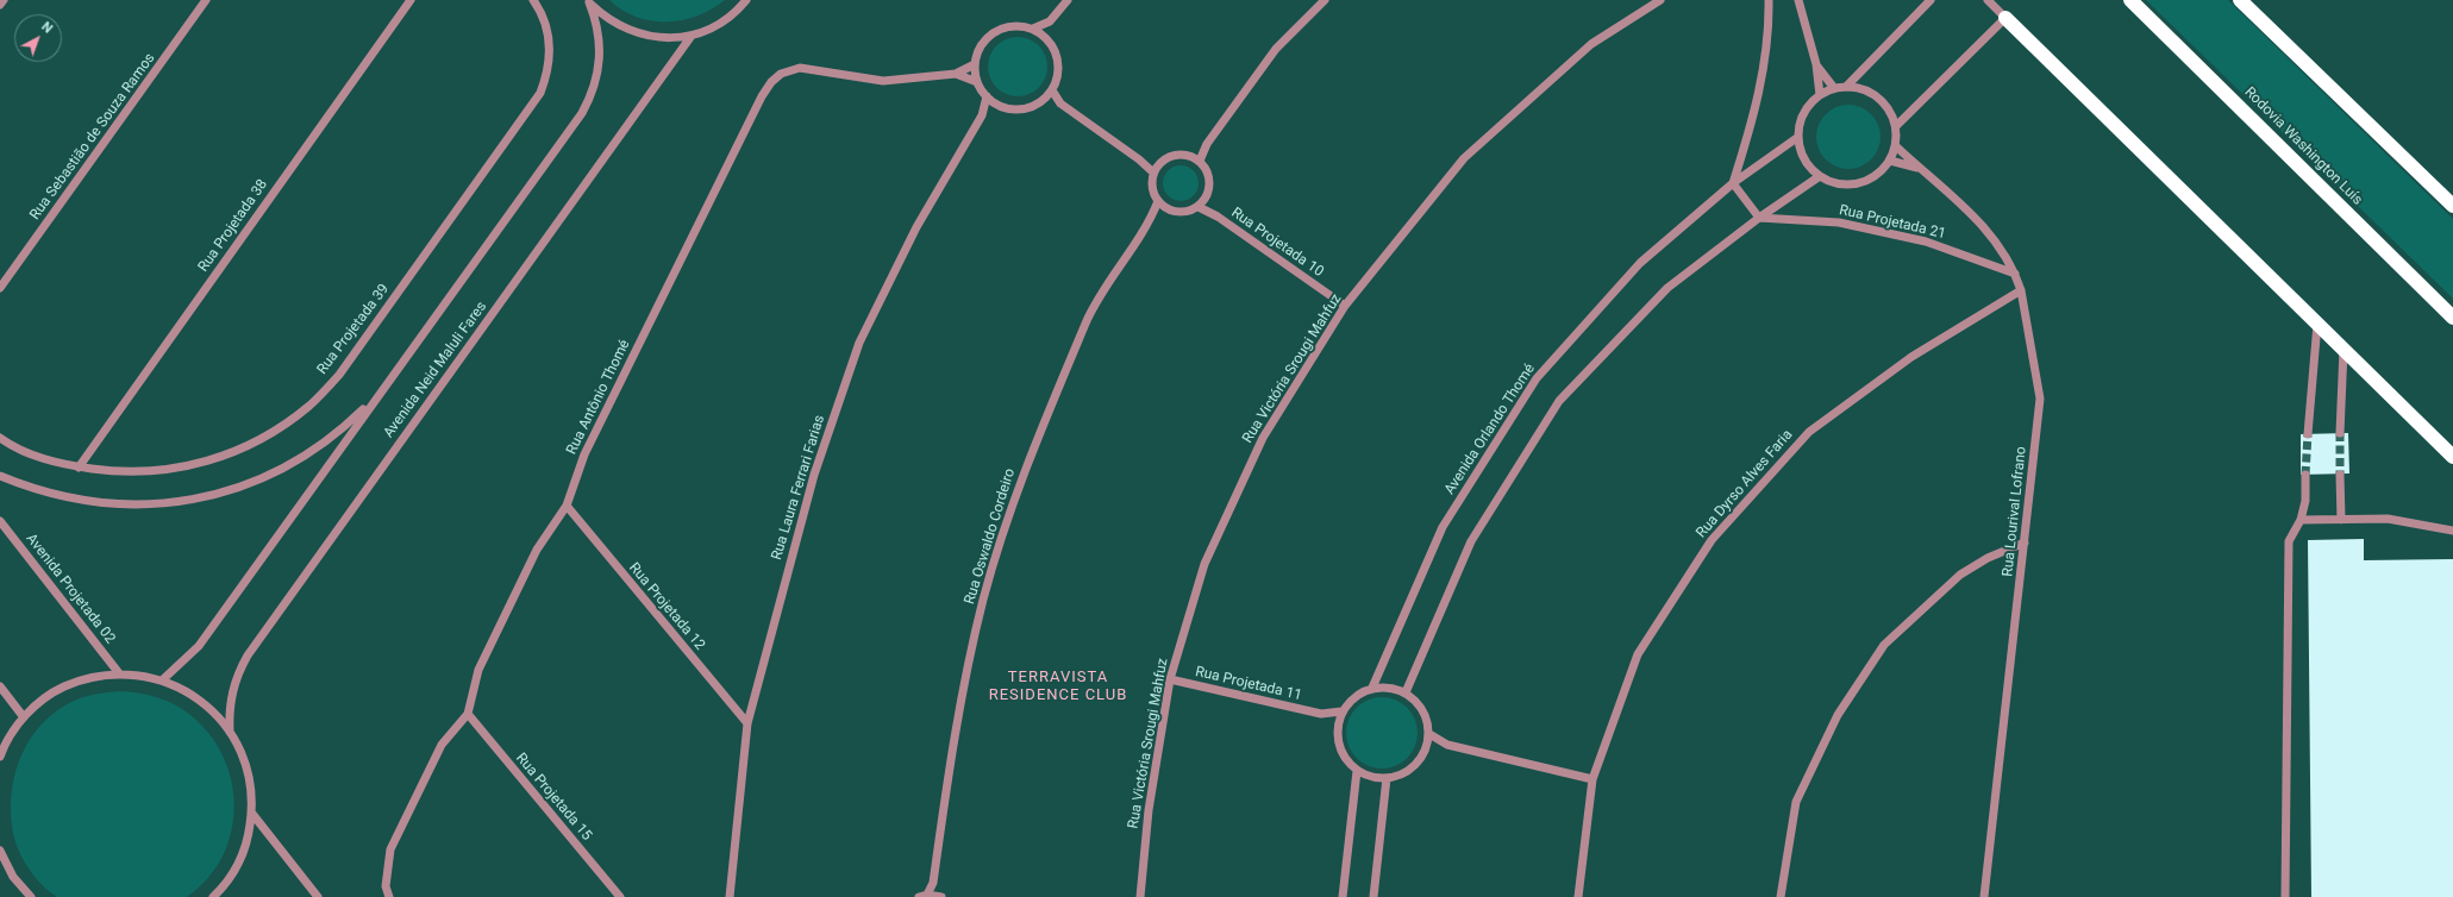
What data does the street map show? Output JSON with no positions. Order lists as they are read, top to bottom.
{
  "streets": {
    "highway": ["Rodovia Washington Luís"],
    "street": [
      "Rua Sebastião de Souza Ramos",
      "Rua Projetada 21",
      "Rua Projetada 38",
      "Rua Projetada 10",
      "Rua Projetada 39",
      "Rua Victória Srougi Mahfuz",
      "Avenida Neid Maluli Fares",
      "Rua Antônio Thomé",
      "Avenida Orlando Thomé",
      "Rua Dyrso Alves Faria",
      "Rua Laura Ferrari Farias",
      "Rua Lourival Lofrano",
      "Rua Oswaldo Cordeiro",
      "Avenida Projetada 02",
      "Rua Projetada 12",
      "Rua Projetada 11",
      "Rua Projetada 15"
    ]
  },
  "crossings": [
    ["Rua Projetada 21", "Rua Lourival Lofrano"],
    ["Rua Projetada 38", "Rua Projetada 39"],
    ["Rua Projetada 10", "Rua Victória Srougi Mahfuz"],
    ["Rua Projetada 10", "Rua Oswaldo Cordeiro"],
    ["Rua Victória Srougi Mahfuz", "Rua Projetada 11"],
    ["Rua Antônio Thomé", "Rua Projetada 12"],
    ["Rua Antônio Thomé", "Rua Projetada 15"],
    ["Avenida Orlando Thomé", "Rua Lourival Lofrano"],
    ["Avenida Orlando Thomé", "Rua Projetada 11"],
    ["Rua Dyrso Alves Faria", "Rua Lourival Lofrano"],
    ["Rua Laura Ferrari Farias", "Rua Projetada 12"]
  ],
  "districts": ["TERRAVISTA RESIDENCE CLUB"],
  "north": "top right"
}
